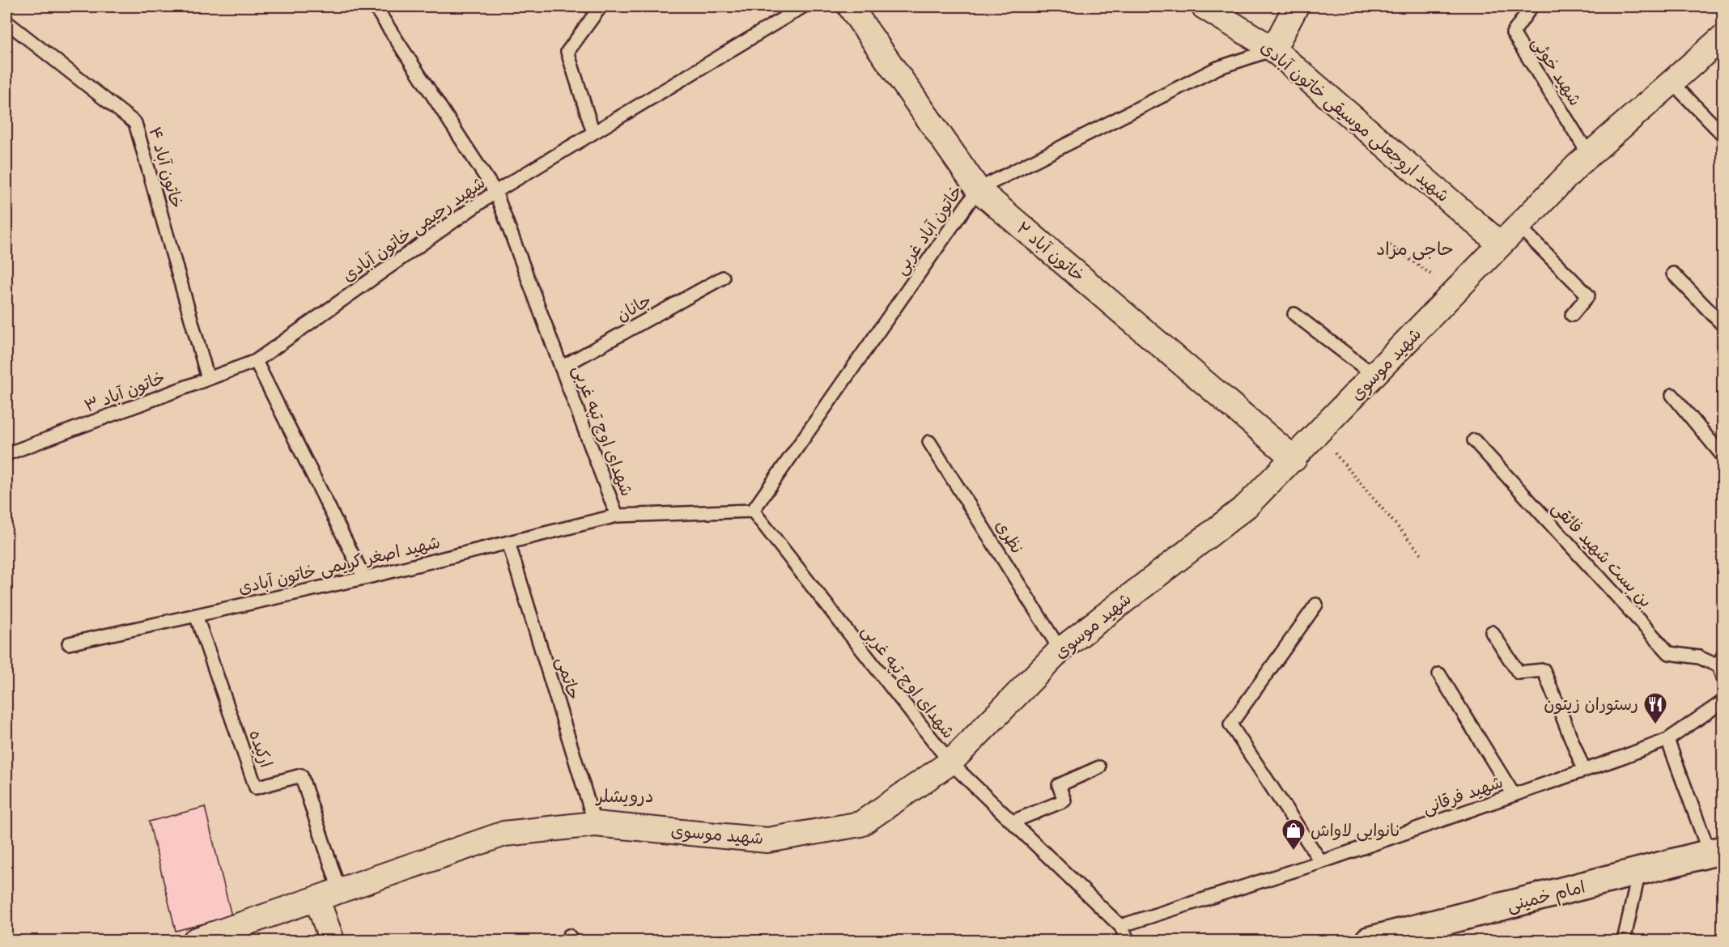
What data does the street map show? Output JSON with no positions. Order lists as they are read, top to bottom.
{
  "streets": {
    "main road": ["امام خمینی"],
    "street": ["شهید اروجعلی موسیقی خاتون آبادی", "خاتون آباد ۲", "شهید موسوی"],
    "lane": [
      "شهید خوئی",
      "خاتون آباد ۴",
      "شهید رحیمی خاتون آبادی",
      "خاتون آباد غربی",
      "جانان",
      "خاتون آباد ۳",
      "شهدای اوچ تپه غربی",
      "نظری",
      "بن بست شهید فائقی",
      "شهید اصغر کریمی خاتون آبادی",
      "حاتمی",
      "ارکیده",
      "شهید فرقانی"
    ]
  },
  "crossings": [
    ["شهید خوئی", "شهید موسوی"],
    ["شهید اروجعلی موسیقی خاتون آبادی", "خاتون آباد غربی"],
    ["شهید اروجعلی موسیقی خاتون آبادی", "شهید موسوی"],
    ["خاتون آباد ۴", "خاتون آباد ۳"],
    ["شهید رحیمی خاتون آبادی", "خاتون آباد ۳"],
    ["شهید رحیمی خاتون آبادی", "شهدای اوچ تپه غربی"],
    ["خاتون آباد غربی", "خاتون آباد ۲"],
    ["خاتون آباد غربی", "شهدای اوچ تپه غربی"],
    ["خاتون آباد ۲", "شهید موسوی"],
    ["جانان", "شهدای اوچ تپه غربی"],
    ["شهید موسوی", "شهدای اوچ تپه غربی"],
    ["شهید موسوی", "نظری"],
    ["شهید موسوی", "حاتمی"],
    ["شهید موسوی", "ارکیده"],
    ["شهدای اوچ تپه غربی", "شهید اصغر کریمی خاتون آبادی"],
    ["شهدای اوچ تپه غربی", "شهید فرقانی"],
    ["شهید اصغر کریمی خاتون آبادی", "حاتمی"],
    ["شهید اصغر کریمی خاتون آبادی", "ارکیده"]
  ],
  "districts": ["حاجی مراد", "درویشلر"],
  "places": {
    "restaurant": ["رستوران زیتون"],
    "shop": ["نانوایی لاواش"]
  }
}
